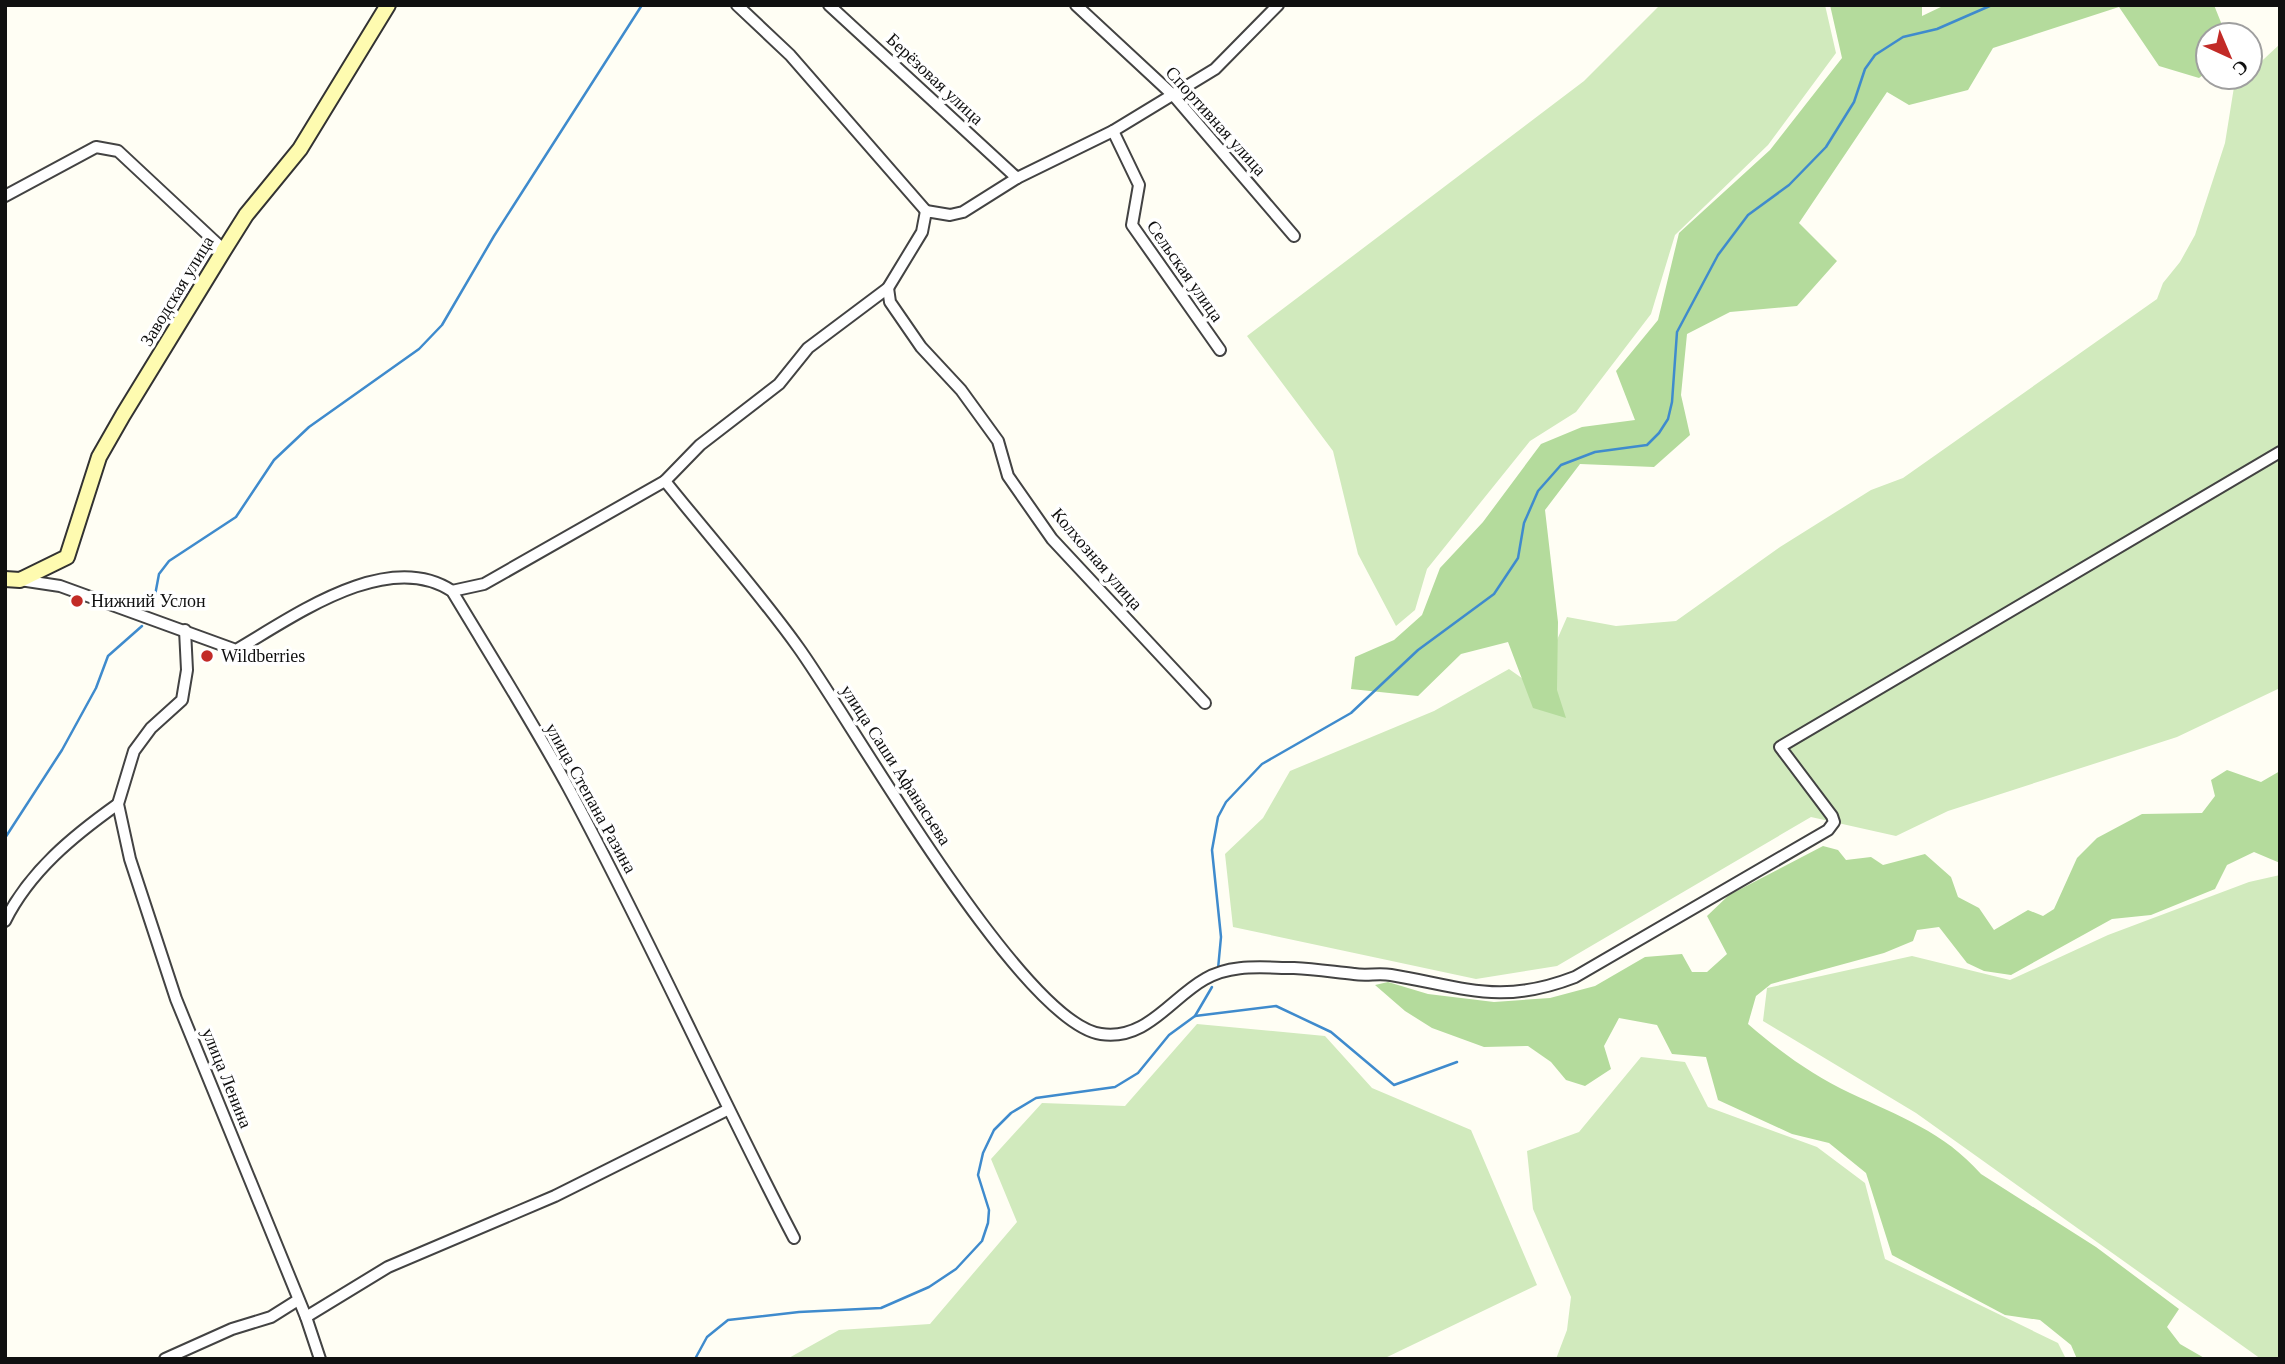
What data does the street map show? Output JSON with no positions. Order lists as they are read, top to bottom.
{
  "streets": {
    "street": [
      "Берёзовая улица",
      "Спортивная улица",
      "Сельская улица",
      "Заводская улица",
      "Колхозная улица",
      "улица Саши Афанасьева",
      "улица Степана Разина",
      "улица Ленина"
    ]
  },
  "places": ["Нижний Услон", "Wildberries"],
  "north": "bottom right"
}
